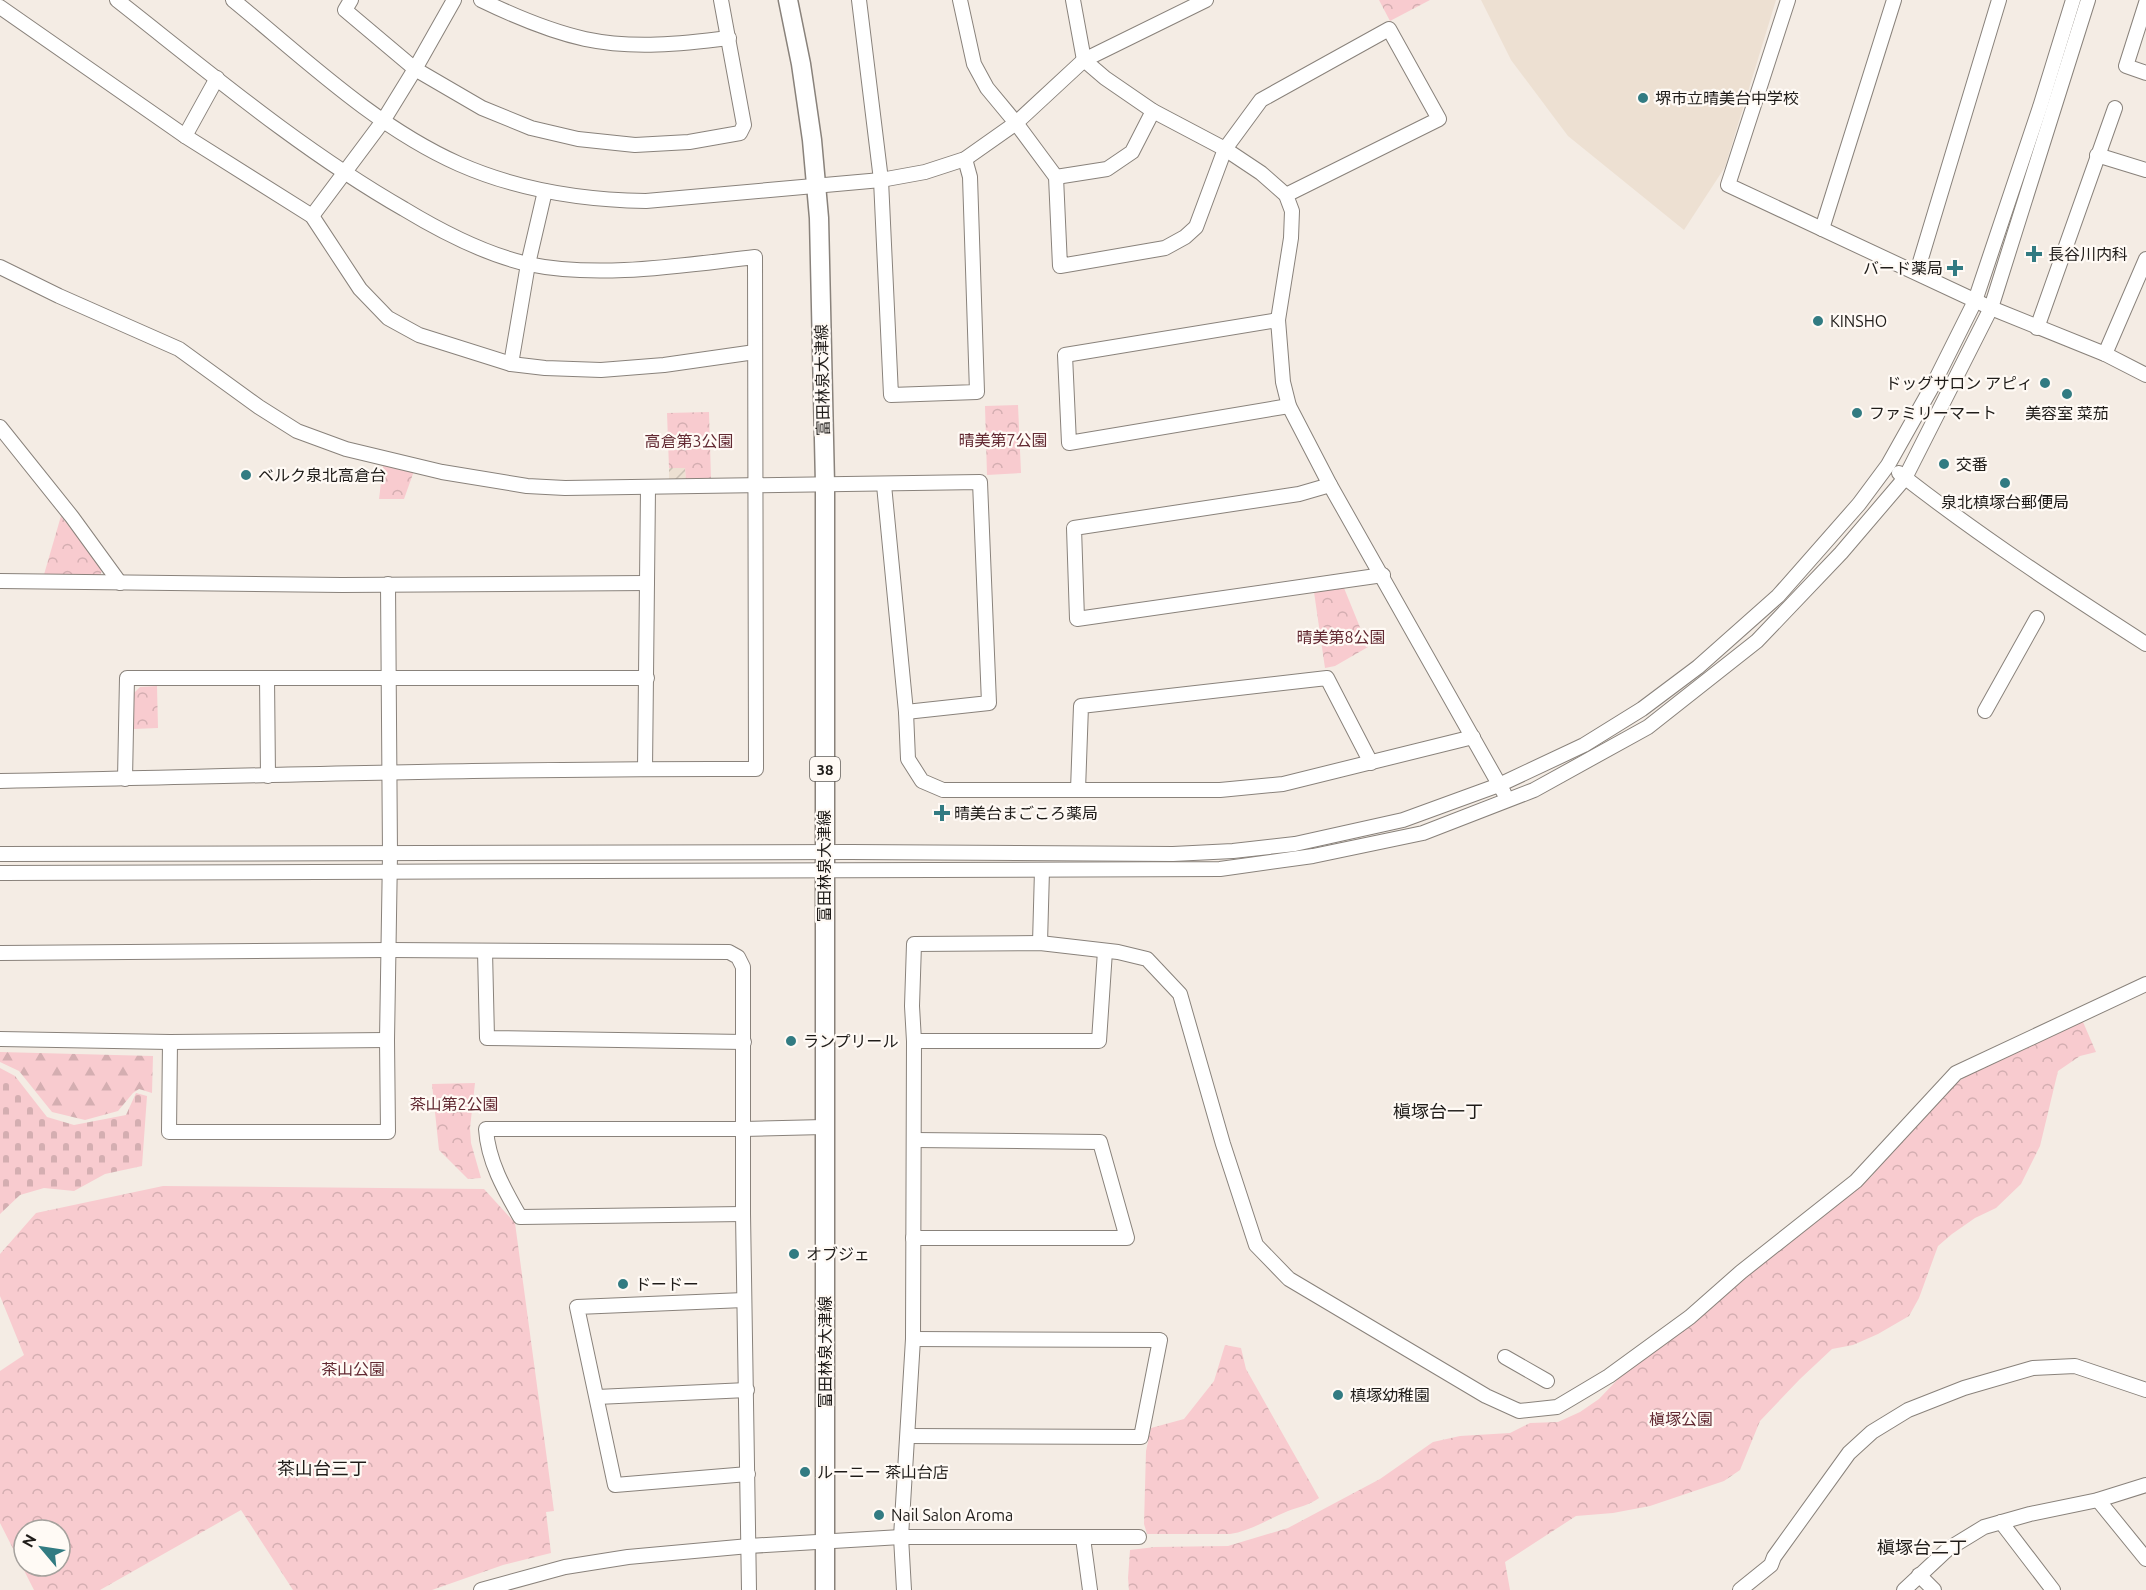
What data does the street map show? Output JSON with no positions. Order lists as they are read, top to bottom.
{
  "streets": {
    "main road": ["富田林泉大津線", "38"]
  },
  "districts": ["槇塚台一丁", "茶山台三丁", "槇塚台二丁"],
  "parks": [
    "晴美第7公園",
    "高倉第3公園",
    "晴美第8公園",
    "茶山第2公園",
    "茶山公園",
    "槇塚公園"
  ],
  "places": {
    "other": [
      "堺市立晴美台中学校",
      "KINSHO",
      "ドッグサロン アピィ",
      "美容室 菜茄",
      "ファミリーマート",
      "交番",
      "ベルク泉北高倉台",
      "泉北槙塚台郵便局",
      "ランプリール",
      "オブジェ",
      "ドードー",
      "槙塚幼稚園",
      "ルーニー 茶山台店",
      "Nail Salon Aroma"
    ],
    "health": ["長谷川内科", "バード薬局", "晴美台まごころ薬局"]
  },
  "north": "top left"
}
